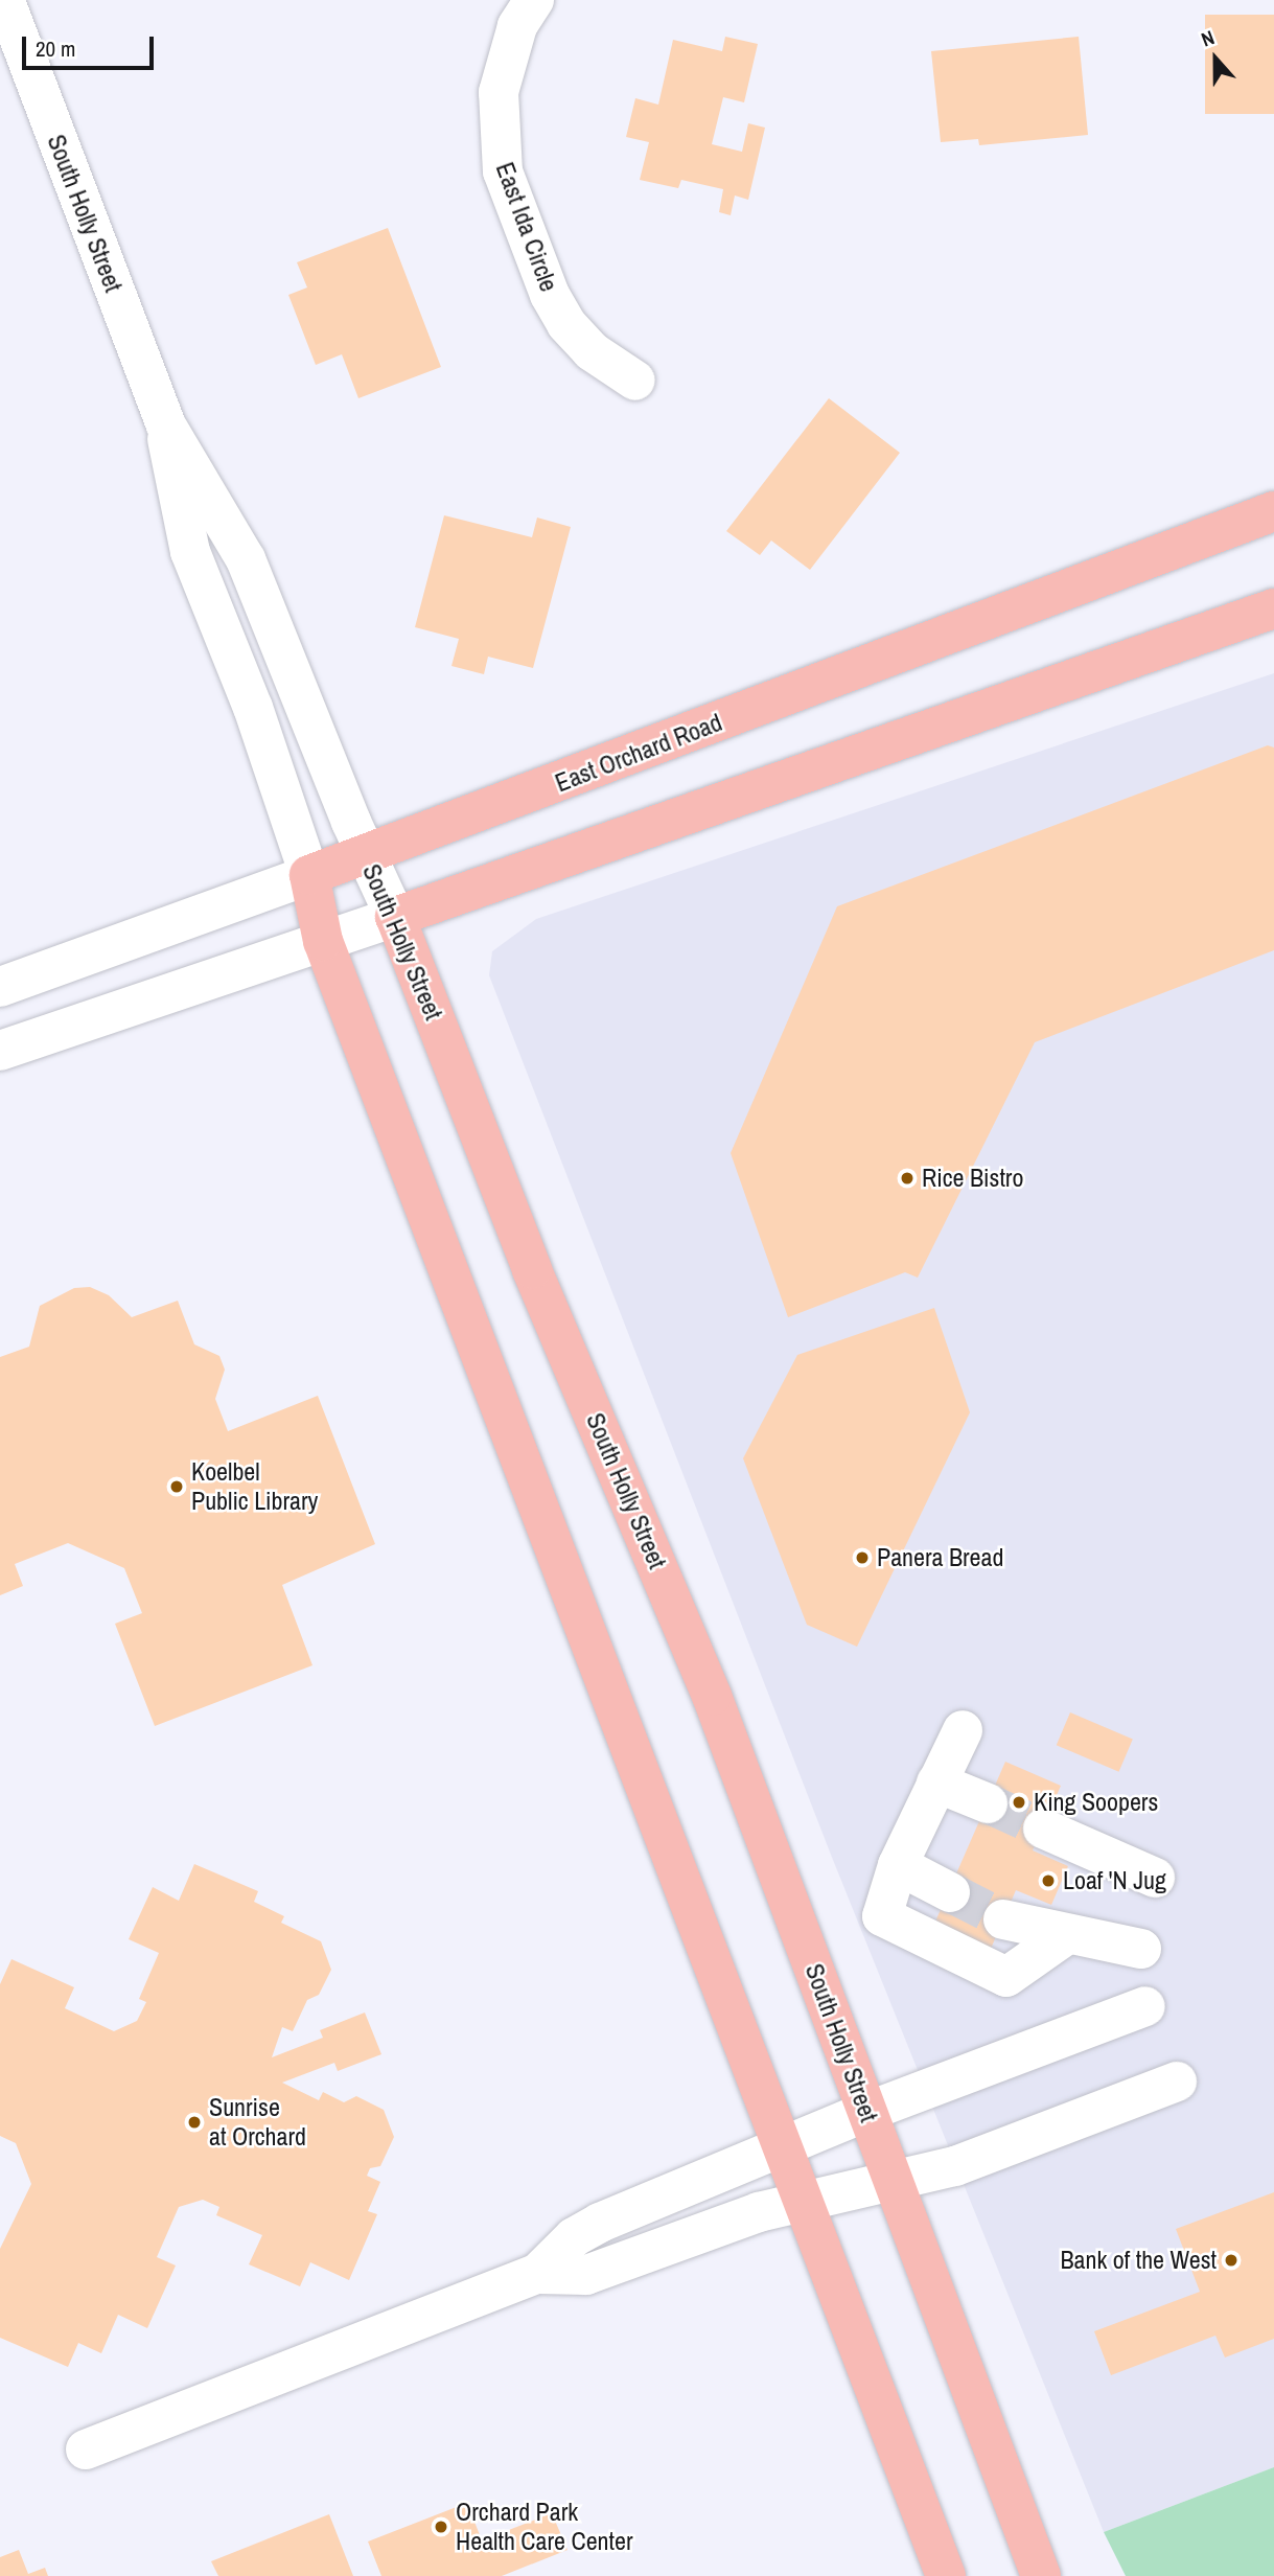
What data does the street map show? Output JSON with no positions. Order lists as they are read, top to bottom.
{
  "streets": {
    "main road": ["South Holly Street", "East Orchard Road"],
    "street": ["East Ida Circle"]
  },
  "crossings": [
    ["South Holly Street", "East Orchard Road"]
  ],
  "places": [
    "Rice Bistro",
    "Koelbel Public Library",
    "Panera Bread",
    "King Soopers",
    "Loaf 'N Jug",
    "Sunrise at Orchard",
    "Bank of the West",
    "Orchard Park Health Care Center"
  ],
  "scale_bar": "20 m",
  "north": "top"
}
